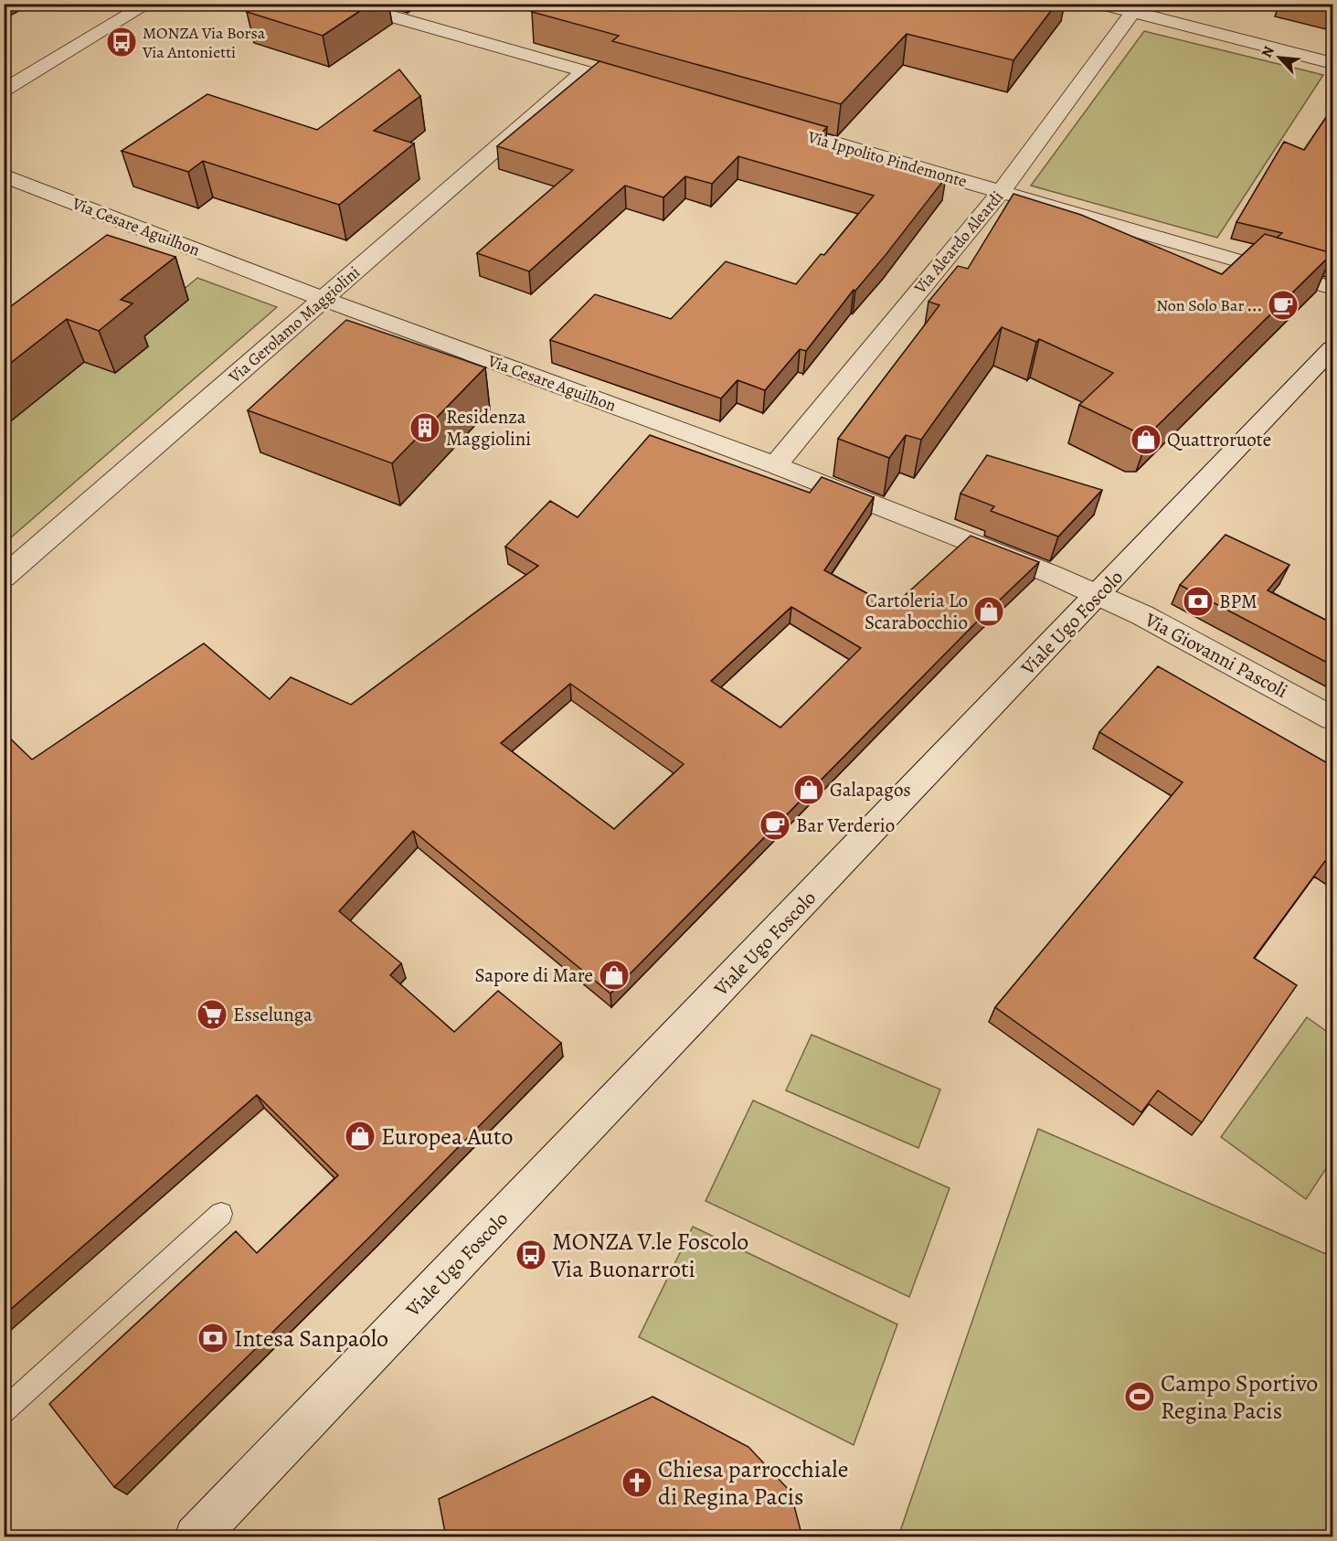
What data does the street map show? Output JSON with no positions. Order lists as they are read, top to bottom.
{
  "streets": {
    "street": [
      "Via Ippolito Pindemonte",
      "Via Cesare Aguilhon",
      "Via Aleardo Aleardi",
      "Via Gerolamo Maggiolini",
      "Viale Ugo Foscolo",
      "Via Giovanni Pascoli"
    ]
  },
  "crossings": [
    ["Via Ippolito Pindemonte", "Via Aleardo Aleardi"],
    ["Via Cesare Aguilhon", "Via Aleardo Aleardi"],
    ["Via Cesare Aguilhon", "Via Gerolamo Maggiolini"],
    ["Via Cesare Aguilhon", "Viale Ugo Foscolo"],
    ["Via Cesare Aguilhon", "Via Giovanni Pascoli"],
    ["Viale Ugo Foscolo", "Via Giovanni Pascoli"]
  ],
  "places": {
    "bus stop": ["MONZA Via Borsa Via Antonietti", "MONZA V.le Foscolo Via Buonarroti"],
    "cafe": ["Non Solo Bar ...", "Bar Verderio"],
    "building": ["Residenza Maggiolini"],
    "shop": [
      "Quattroruote",
      "Cartoleria Lo Scarabocchio",
      "Galapagos",
      "Sapore di Mare",
      "Europea Auto"
    ],
    "bank": ["BPM", "Intesa Sanpaolo"],
    "supermarket": ["Esselunga"],
    "sports": ["Campo Sportivo Regina Pacis"],
    "church": ["Chiesa parrocchiale di Regina Pacis"]
  },
  "north": "top left"
}
